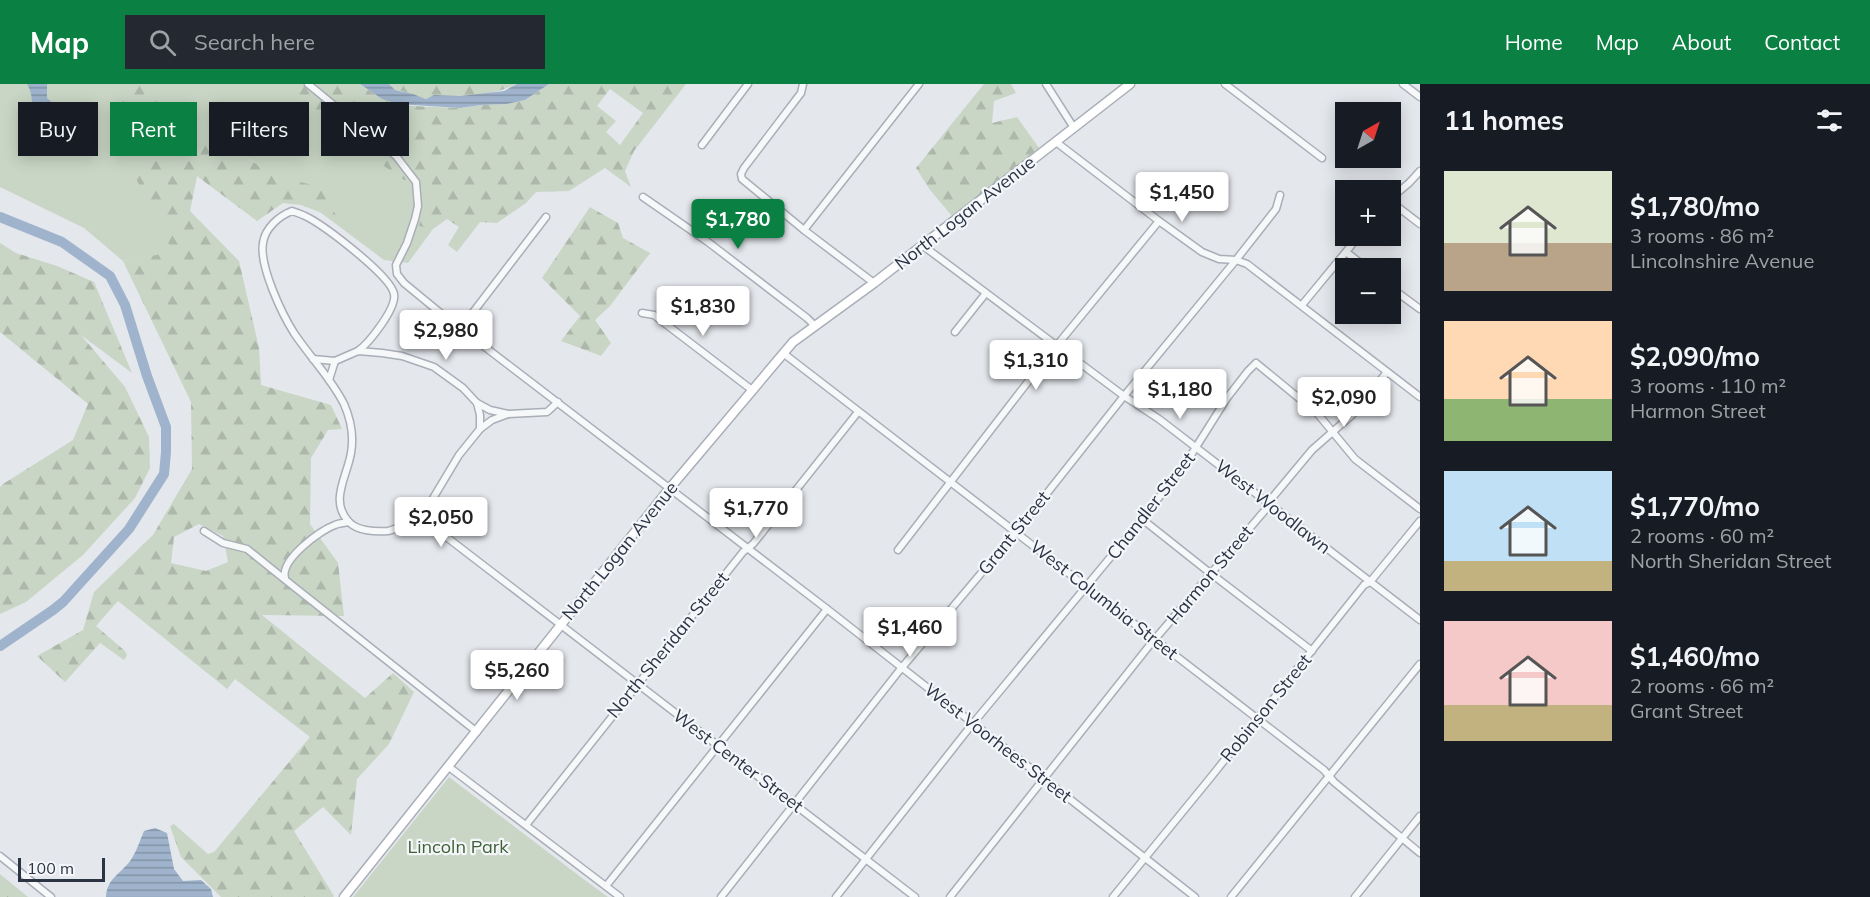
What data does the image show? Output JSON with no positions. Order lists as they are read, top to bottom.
{
  "streets": {
    "street": [
      "North Logan Avenue",
      "Chandler Street",
      "West Woodlawn",
      "Grant Street",
      "Harmon Street",
      "West Columbia Street",
      "North Sheridan Street",
      "Robinson Street",
      "West Voorhees Street",
      "West Center Street"
    ]
  },
  "crossings": [
    ["North Logan Avenue", "West Woodlawn"],
    ["North Logan Avenue", "West Columbia Street"],
    ["North Logan Avenue", "West Voorhees Street"],
    ["North Logan Avenue", "West Center Street"],
    ["Chandler Street", "West Woodlawn"],
    ["Chandler Street", "Harmon Street"],
    ["Chandler Street", "West Columbia Street"],
    ["Chandler Street", "West Voorhees Street"],
    ["Chandler Street", "West Center Street"],
    ["West Woodlawn", "Grant Street"],
    ["West Woodlawn", "Harmon Street"],
    ["West Woodlawn", "Robinson Street"],
    ["Grant Street", "West Columbia Street"],
    ["Grant Street", "West Voorhees Street"],
    ["Grant Street", "West Center Street"],
    ["Harmon Street", "West Columbia Street"],
    ["Harmon Street", "West Voorhees Street"],
    ["West Columbia Street", "North Sheridan Street"],
    ["West Columbia Street", "Robinson Street"],
    ["North Sheridan Street", "West Voorhees Street"],
    ["North Sheridan Street", "West Center Street"],
    ["Robinson Street", "West Voorhees Street"]
  ],
  "parks": ["Lincoln Park"],
  "scale_bar": "100 m",
  "north": "top right",
  "page": {
    "header": "Map",
    "search": "Search here",
    "nav": [
      "Home",
      "Map",
      "About",
      "Contact"
    ],
    "heading": "11 homes",
    "map_buttons": ["+", "−"],
    "chip": [
      "Buy",
      "Rent",
      "Filters",
      "New"
    ],
    "list": [
      {
        "name": "$1,780/mo",
        "note": "3 rooms · 86 m² · Lincolnshire Avenue"
      },
      {
        "name": "$2,090/mo",
        "note": "3 rooms · 110 m² · Harmon Street"
      },
      {
        "name": "$1,770/mo",
        "note": "2 rooms · 60 m² · North Sheridan Street"
      },
      {
        "name": "$1,460/mo",
        "note": "2 rooms · 66 m² · Grant Street"
      }
    ],
    "price": [
      "$1,450",
      "$1,780",
      "$1,830",
      "$2,980",
      "$1,310",
      "$1,180",
      "$2,090",
      "$1,770",
      "$2,050",
      "$1,460",
      "$5,260"
    ],
    "scale": "100 m"
  }
}
